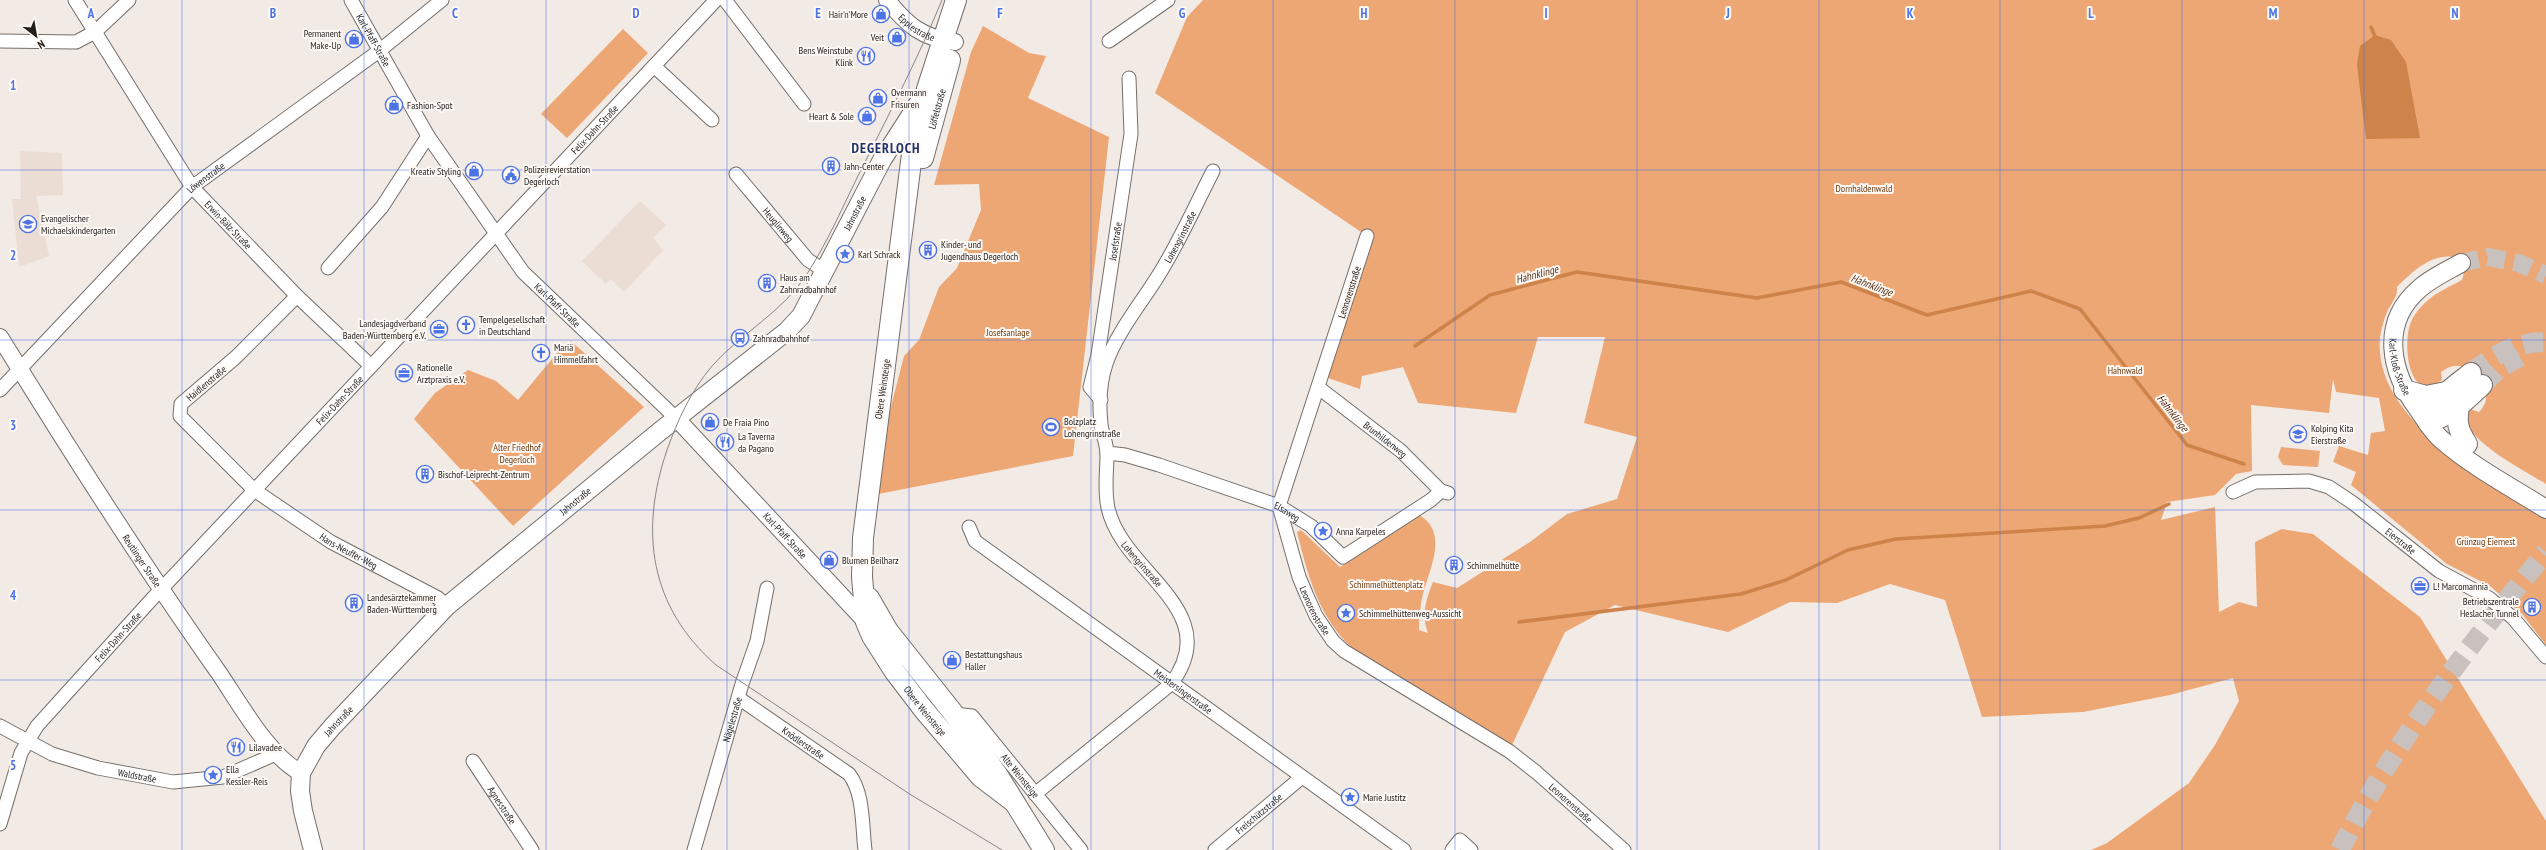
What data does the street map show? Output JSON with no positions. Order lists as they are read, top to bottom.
{
  "streets": {
    "main road": [
      "Löffelstraße",
      "Jahnstraße",
      "Karl-Kloß-Straße",
      "Obere Weinsteige"
    ],
    "street": [
      "Epplestraße",
      "Karl-Pfaff-Straße",
      "Felix-Dahn-Straße",
      "Löwenstraße",
      "Erwin-Bälz-Straße",
      "Heuglinweg",
      "Lohengrinstraße",
      "Josefstraße",
      "Leonorenstraße",
      "Haidlenstraße",
      "Brunhildenweg",
      "Elsaweg",
      "Eierstraße",
      "Hans-Neuffer-Weg",
      "Reutlinger Straße",
      "Meistersingerstraße",
      "Nägelestraße",
      "Knödlerstraße",
      "Waldstraße",
      "Alte Weinsteige",
      "Agnesstraße",
      "Freischützstraße"
    ]
  },
  "crossings": [
    ["Epplestraße", "Löffelstraße"],
    ["Karl-Pfaff-Straße", "Felix-Dahn-Straße"],
    ["Karl-Pfaff-Straße", "Löwenstraße"],
    ["Karl-Pfaff-Straße", "Jahnstraße"],
    ["Karl-Pfaff-Straße", "Obere Weinsteige"],
    ["Löffelstraße", "Jahnstraße"],
    ["Löffelstraße", "Obere Weinsteige"],
    ["Felix-Dahn-Straße", "Erwin-Bälz-Straße"],
    ["Felix-Dahn-Straße", "Haidlenstraße"],
    ["Felix-Dahn-Straße", "Hans-Neuffer-Weg"],
    ["Felix-Dahn-Straße", "Reutlinger Straße"],
    ["Felix-Dahn-Straße", "Waldstraße"],
    ["Löwenstraße", "Erwin-Bälz-Straße"],
    ["Löwenstraße", "Reutlinger Straße"],
    ["Jahnstraße", "Heuglinweg"],
    ["Jahnstraße", "Hans-Neuffer-Weg"],
    ["Jahnstraße", "Reutlinger Straße"],
    ["Erwin-Bälz-Straße", "Haidlenstraße"],
    ["Lohengrinstraße", "Josefstraße"],
    ["Lohengrinstraße", "Elsaweg"],
    ["Lohengrinstraße", "Meistersingerstraße"],
    ["Lohengrinstraße", "Alte Weinsteige"],
    ["Leonorenstraße", "Brunhildenweg"],
    ["Leonorenstraße", "Elsaweg"],
    ["Haidlenstraße", "Hans-Neuffer-Weg"],
    ["Obere Weinsteige", "Alte Weinsteige"],
    ["Brunhildenweg", "Elsaweg"],
    ["Reutlinger Straße", "Waldstraße"],
    ["Meistersingerstraße", "Freischützstraße"],
    ["Nägelestraße", "Knödlerstraße"]
  ],
  "districts": ["DEGERLOCH"],
  "water": ["Hahnklinge"],
  "parks": [
    "Dornhaldenwald",
    "Josefsanlage",
    "Hahnwald",
    "Alter Friedhof Degerloch",
    "Grünzug Eiernest",
    "Schimmelhüttenplatz"
  ],
  "places": {
    "shop": [
      "Hair'n'More",
      "Veit",
      "Permanent Make-Up",
      "Overmann Frisuren",
      "Fashion-Spot",
      "Heart & Sole",
      "Kreativ Styling",
      "De Fraia Pino",
      "Blumen Beilharz",
      "Bestattungshaus Haller"
    ],
    "restaurant": ["Bens Weinstube Klink", "La Taverna da Pagano", "Lilavadee"],
    "building": [
      "Jahn-Center",
      "Kinder- und Jugendhaus Degerloch",
      "Haus am Zahnradbahnhof",
      "Bischof-Leiprecht-Zentrum",
      "Schimmelhütte",
      "Landesärztekammer Baden-Württemberg",
      "Betriebszentrale Heslacher Tunnel"
    ],
    "public building": ["Polizeirevierstation Degerloch"],
    "school or university": ["Evangelischer Michaelskindergarten", "Kolping Kita Eierstraße"],
    "place": [
      "Karl Schrack",
      "Anna Karpeles",
      "Schimmelhüttenweg-Aussicht",
      "Ella Kessler-Reis",
      "Marie Justitz"
    ],
    "church": ["Tempelgesellschaft in Deutschland", "Mariä Himmelfahrt"],
    "office": ["Landesjagdverband Baden-Württemberg e.V.", "Rationelle Arztpraxis e.V.", "L! Marcomannia"],
    "bus stop": ["Zahnradbahnhof"],
    "sports": ["Bolzplatz Lohengrinstraße"]
  },
  "north": "bottom right",
  "grid": {
    "columns": [
      "A",
      "B",
      "C",
      "D",
      "E",
      "F",
      "G",
      "H",
      "I",
      "J",
      "K",
      "L",
      "M",
      "N"
    ],
    "rows": [
      "1",
      "2",
      "3",
      "4",
      "5"
    ]
  }
}
